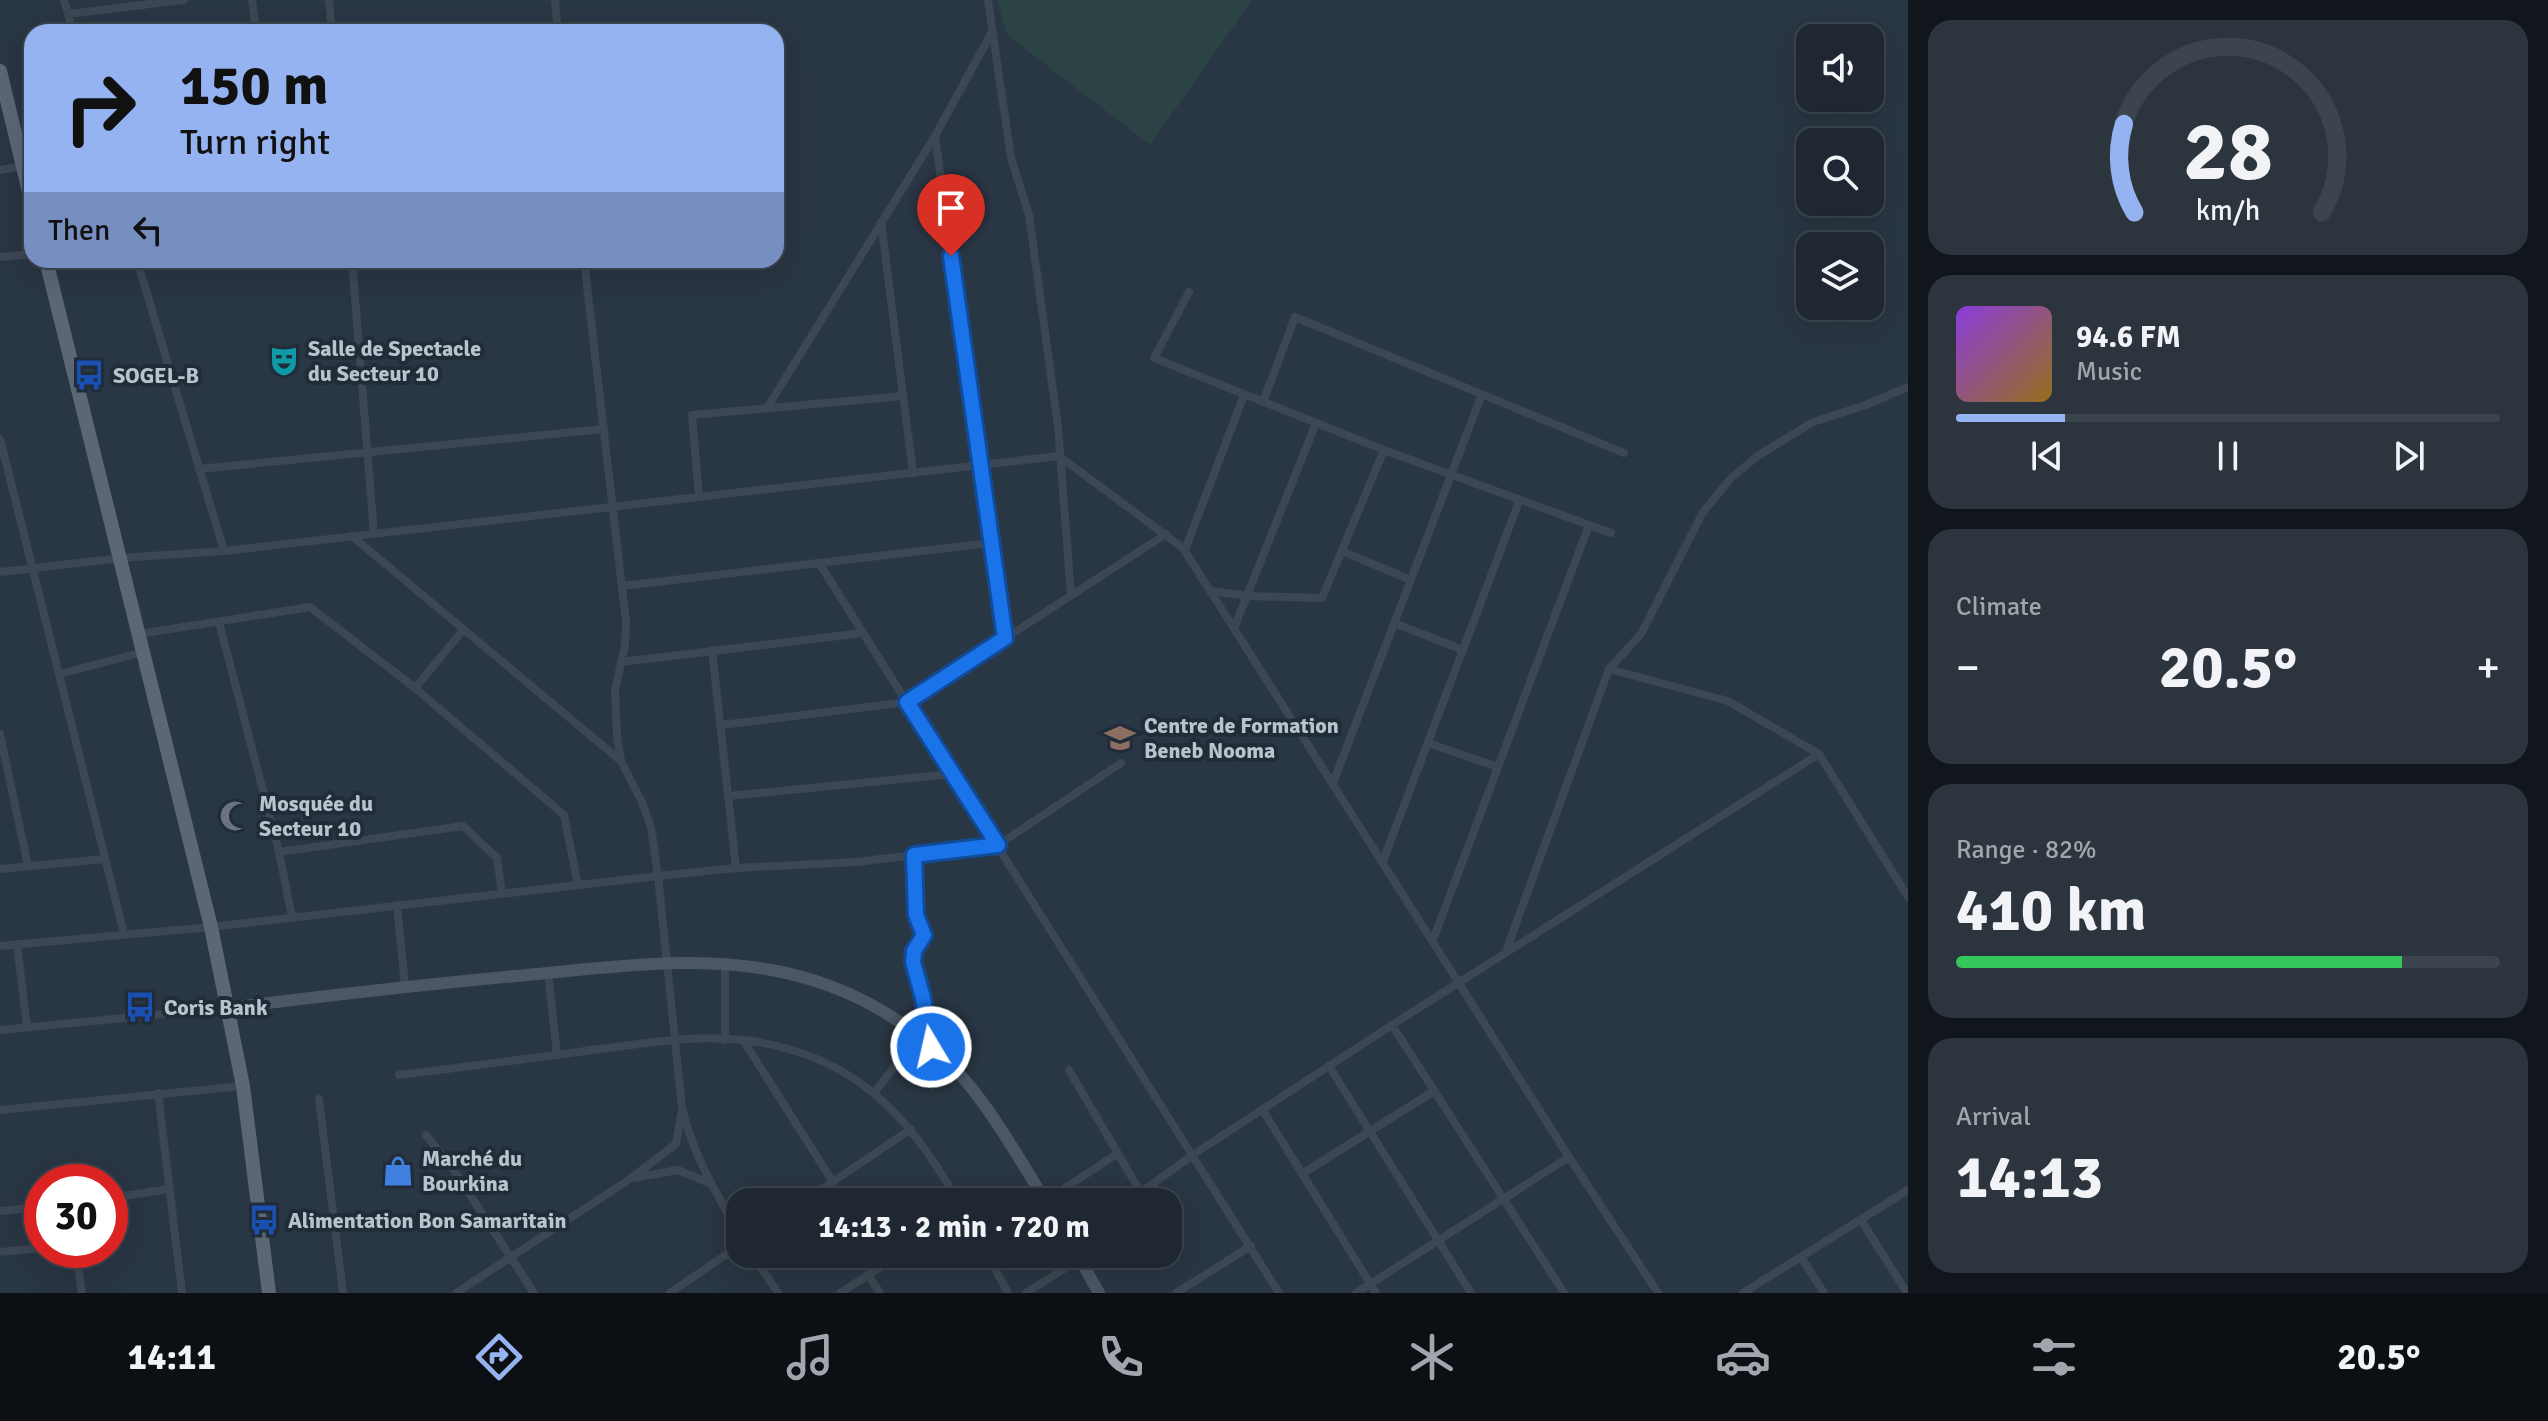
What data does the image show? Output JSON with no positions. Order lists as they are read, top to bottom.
{
  "places": {
    "theatre": ["Salle de Spectacle du Secteur 10"],
    "bus stop": ["SOGEL-B", "Coris Bank", "Alimentation Bon Samaritain"],
    "school or university": ["Centre de Formation Beneb Nooma"],
    "mosque": ["Mosquée du Secteur 10"],
    "shop": ["Marché du Bourkina"]
  },
  "page": {
    "turn": ["150 m", "Turn right"],
    "then": "Then",
    "song": ["94.6 FM", "Music"],
    "tile": [
      "Climate",
      ["Range · 82%", "410 km"],
      ["Arrival", "14:13"]
    ],
    "heat": ["−", "20.5°", "+"],
    "limit": "30",
    "trip": "14:13 · 2 min · 720 m",
    "tabs": ["14:11", "20.5°"],
    "gauge": ["28", "km/h"]
  }
}
